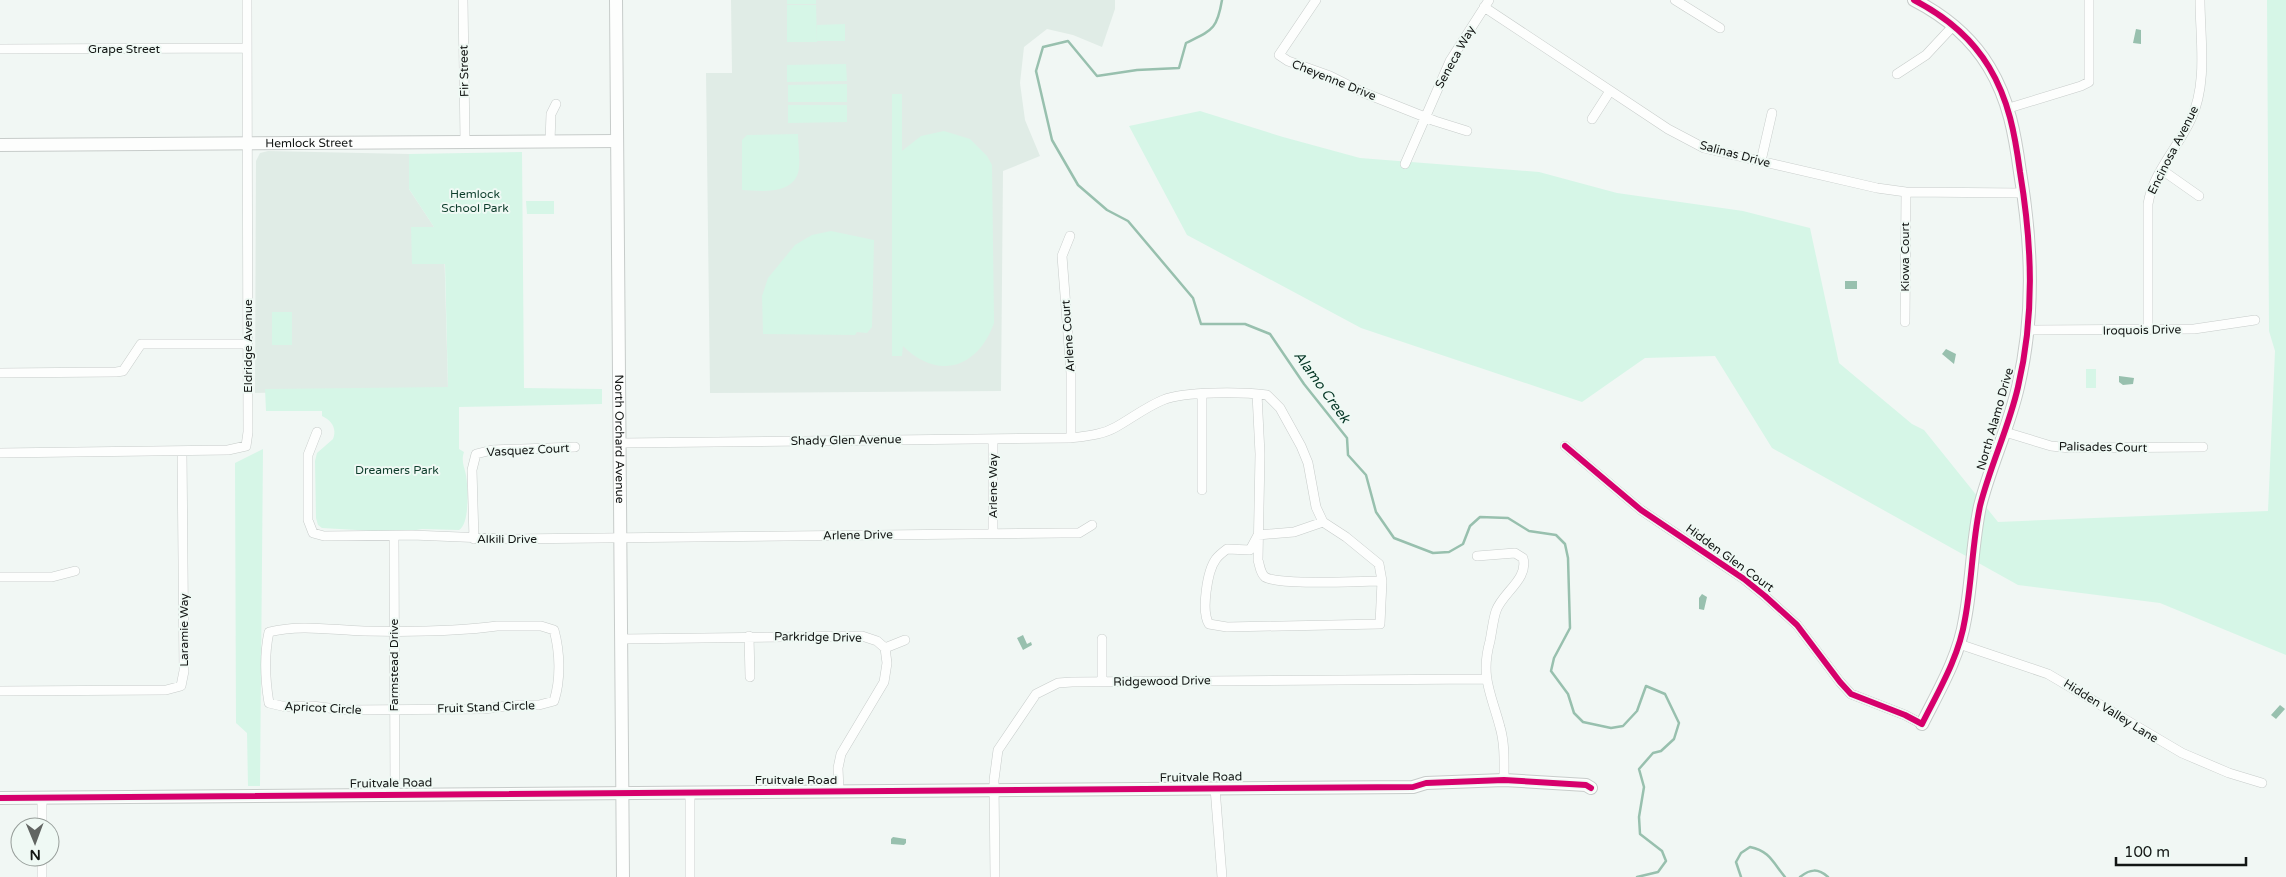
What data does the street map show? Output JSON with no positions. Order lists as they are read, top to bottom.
{
  "streets": {
    "street": [
      "Grape Street",
      "Seneca Way",
      "Fir Street",
      "Cheyenne Drive",
      "Hemlock Street",
      "Encinosa Avenue",
      "Salinas Drive",
      "Kiowa Court",
      "Iroquois Drive",
      "Arlene Court",
      "Eldridge Avenue",
      "North Alamo Drive",
      "North Orchard Avenue",
      "Shady Glen Avenue",
      "Palisades Court",
      "Vasquez Court",
      "Arlene Way",
      "Arlene Drive",
      "Alkili Drive",
      "Hidden Glen Court",
      "Laramie Way",
      "Parkridge Drive",
      "Farmstead Drive",
      "Ridgewood Drive",
      "Fruit Stand Circle",
      "Apricot Circle",
      "Hidden Valley Lane",
      "Fruitvale Road"
    ]
  },
  "crossings": [
    ["Grape Street", "Eldridge Avenue"],
    ["Seneca Way", "Cheyenne Drive"],
    ["Seneca Way", "Salinas Drive"],
    ["Fir Street", "Hemlock Street"],
    ["Hemlock Street", "Eldridge Avenue"],
    ["Hemlock Street", "North Orchard Avenue"],
    ["Encinosa Avenue", "Iroquois Drive"],
    ["Salinas Drive", "Kiowa Court"],
    ["Salinas Drive", "North Alamo Drive"],
    ["Iroquois Drive", "North Alamo Drive"],
    ["Arlene Court", "Shady Glen Avenue"],
    ["Eldridge Avenue", "Laramie Way"],
    ["North Alamo Drive", "Palisades Court"],
    ["North Alamo Drive", "Hidden Glen Court"],
    ["North Alamo Drive", "Hidden Valley Lane"],
    ["North Orchard Avenue", "Shady Glen Avenue"],
    ["North Orchard Avenue", "Arlene Drive"],
    ["North Orchard Avenue", "Alkili Drive"],
    ["North Orchard Avenue", "Parkridge Drive"],
    ["North Orchard Avenue", "Fruitvale Road"],
    ["Shady Glen Avenue", "Arlene Way"],
    ["Vasquez Court", "Alkili Drive"],
    ["Arlene Way", "Arlene Drive"],
    ["Arlene Drive", "Alkili Drive"],
    ["Alkili Drive", "Farmstead Drive"],
    ["Farmstead Drive", "Fruit Stand Circle"],
    ["Farmstead Drive", "Apricot Circle"],
    ["Farmstead Drive", "Fruitvale Road"],
    ["Ridgewood Drive", "Fruitvale Road"],
    ["Fruit Stand Circle", "Apricot Circle"]
  ],
  "water": ["Alamo Creek"],
  "parks": ["Hemlock School Park", "Dreamers Park"],
  "scale_bar": "100 m",
  "north": "bottom"
}
